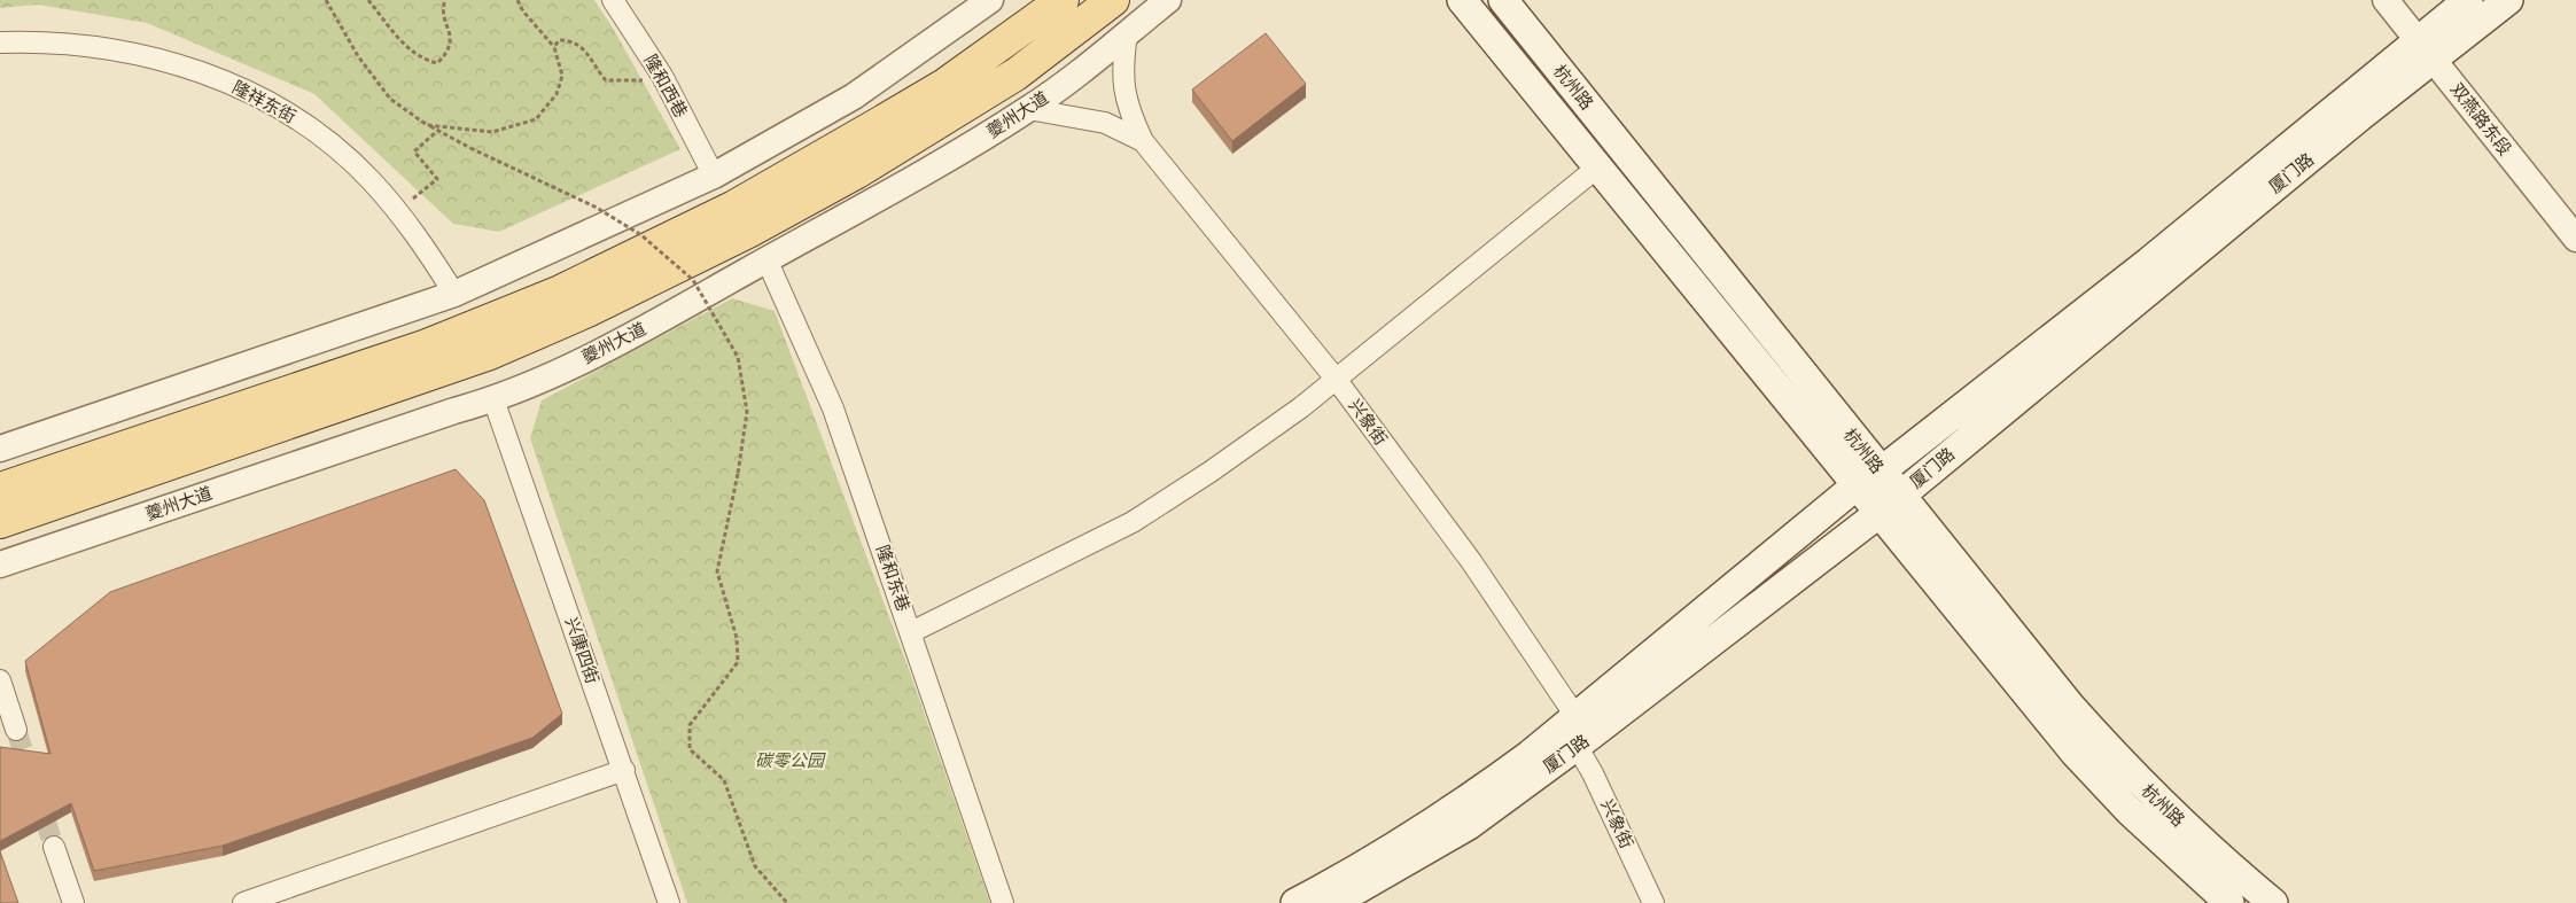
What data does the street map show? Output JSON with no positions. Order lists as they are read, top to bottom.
{
  "streets": {
    "main road": ["杭州路", "夔州大道", "厦门路"],
    "street": [
      "隆和西巷",
      "隆祥东街",
      "双燕路东段",
      "兴象街",
      "隆和东巷",
      "兴康四街"
    ]
  },
  "crossings": [
    ["杭州路", "厦门路"],
    ["夔州大道", "兴象街"],
    ["夔州大道", "隆和东巷"],
    ["夔州大道", "兴康四街"],
    ["双燕路东段", "厦门路"],
    ["厦门路", "兴象街"]
  ],
  "parks": ["碳零公园"]
}
